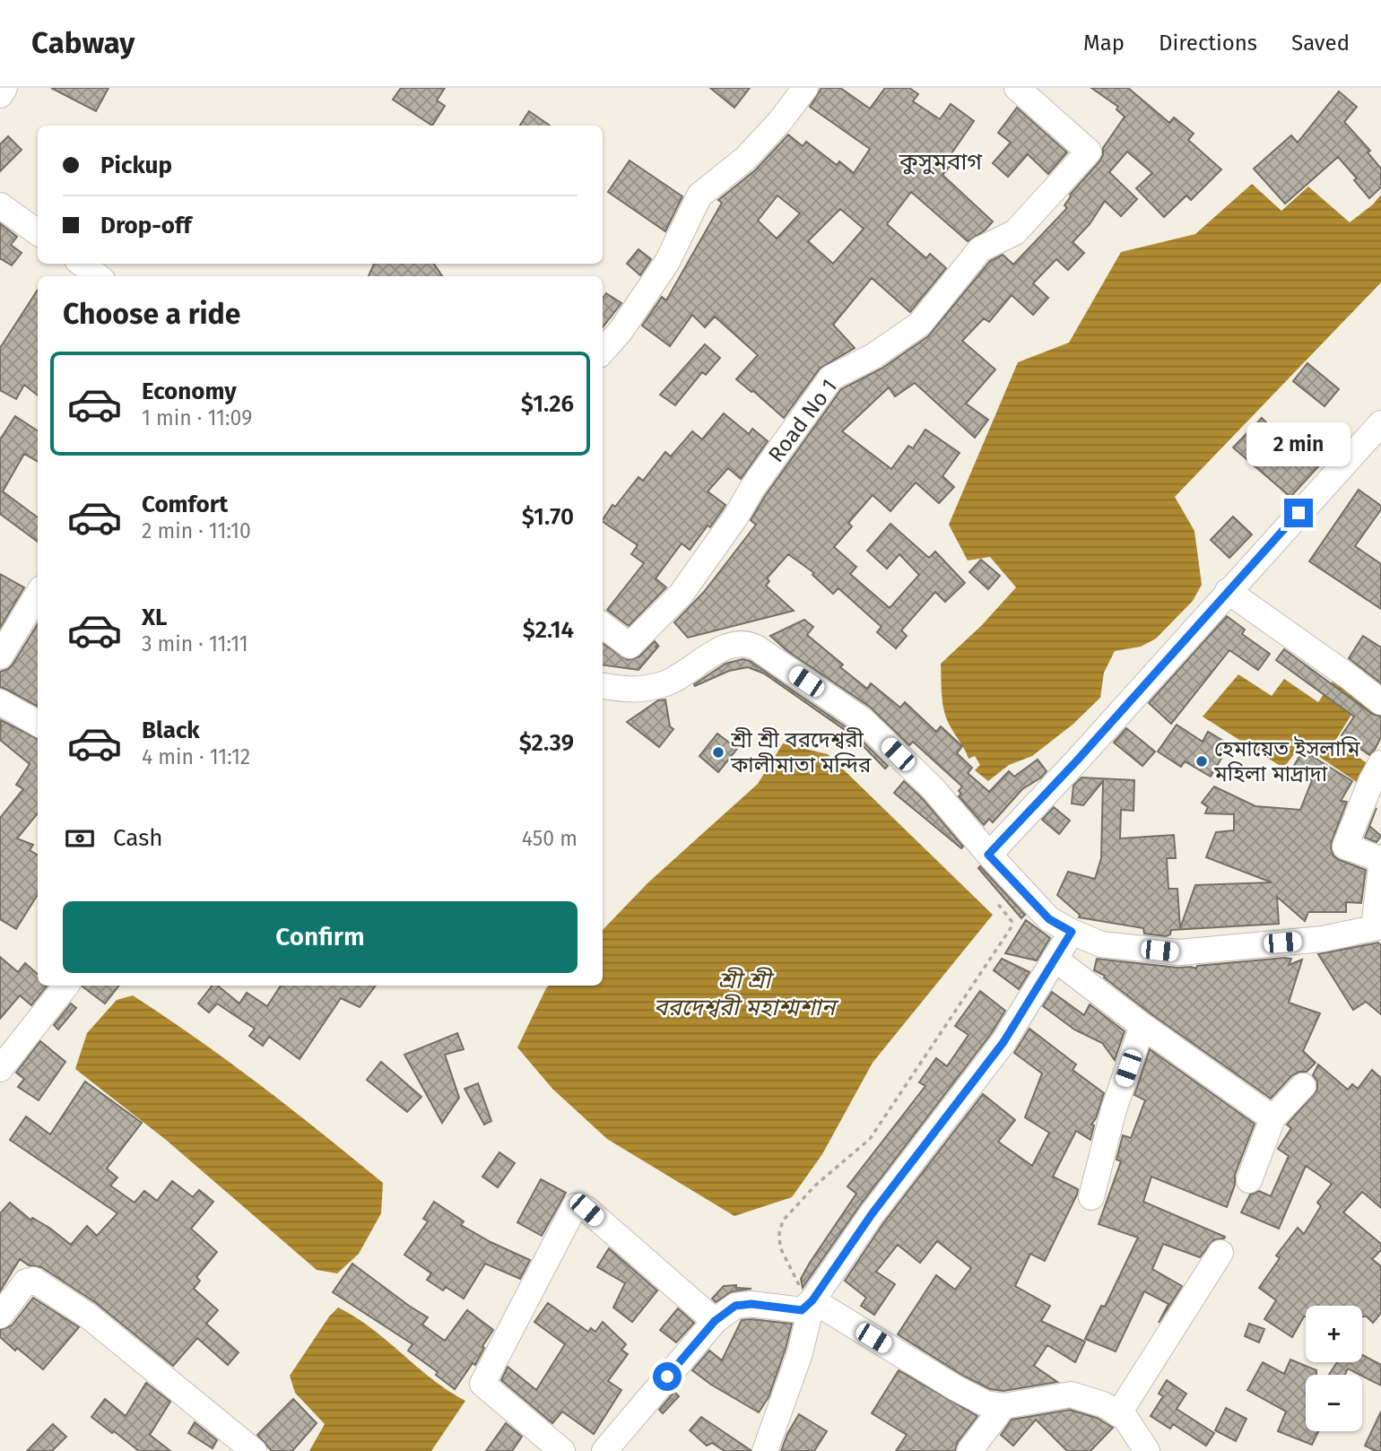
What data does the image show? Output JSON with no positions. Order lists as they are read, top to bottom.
{
  "streets": {
    "street": ["Road No 1"]
  },
  "districts": ["কুসুমবাগ"],
  "water": ["শ্রী শ্রী বরদেশ্বরী মহাশ্মশান"],
  "places": ["শ্রী শ্রী বরদেশ্বরী কালীমাতা মন্দির", "হেমায়েত ইসলামি মহিলা মাদ্রাদা"],
  "page": {
    "header": "Cabway",
    "nav": ["Map", "Directions", "Saved"],
    "banner": ["Pickup", "Drop-off"],
    "heading": "Choose a ride",
    "list": [
      {
        "name": "Economy",
        "note": "1 min · 11:09",
        "value": "$1.26"
      },
      {
        "name": "Comfort",
        "note": "2 min · 11:10",
        "value": "$1.70"
      },
      {
        "name": "XL",
        "note": "3 min · 11:11",
        "value": "$2.14"
      },
      {
        "name": "Black",
        "note": "4 min · 11:12",
        "value": "$2.39"
      }
    ],
    "bubble": "2 min",
    "pay": ["Cash", "450 m"],
    "buttons": "Confirm",
    "map_buttons": ["+", "−"]
  }
}
